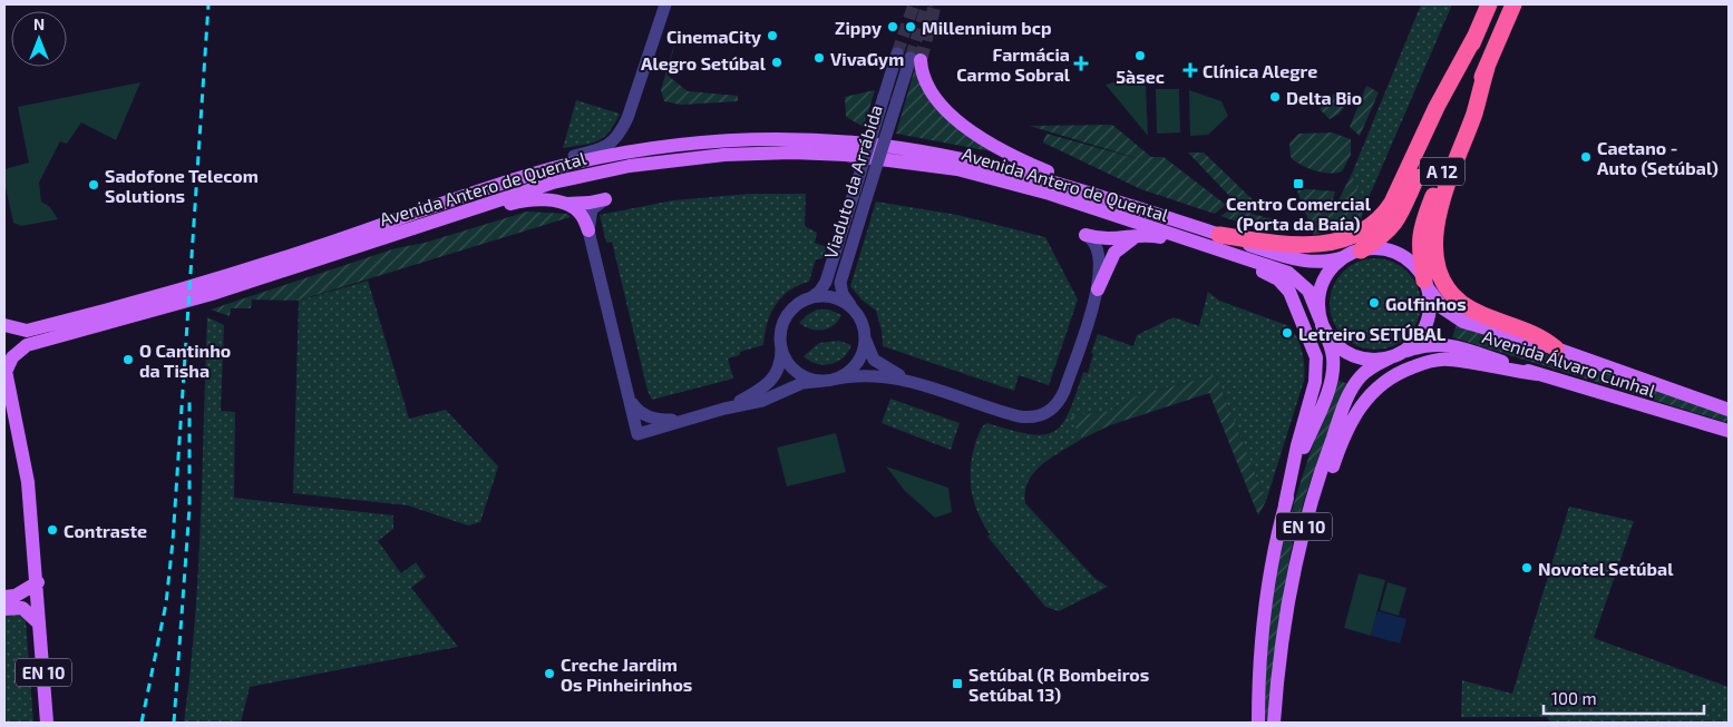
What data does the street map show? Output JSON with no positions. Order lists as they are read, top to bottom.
{
  "streets": {
    "highway": ["A 12"],
    "main road": ["Avenida Antero de Quental", "Avenida Álvaro Cunhal", "EN 10"],
    "street": ["Viaduto da Arrábida"]
  },
  "crossings": [
    ["A 12", "Avenida Antero de Quental"],
    ["A 12", "Avenida Álvaro Cunhal"],
    ["A 12", "EN 10"],
    ["Avenida Antero de Quental", "Avenida Álvaro Cunhal"],
    ["Avenida Antero de Quental", "EN 10"],
    ["Avenida Álvaro Cunhal", "EN 10"]
  ],
  "places": {
    "other": [
      "Zippy",
      "Millennium bcp",
      "CinemaCity",
      "5àsec",
      "VivaGym",
      "Alegro Setúbal",
      "Delta Bio",
      "Caetano - Auto (Setúbal)",
      "Sadofone Telecom Solutions",
      "Golfinhos",
      "Letreiro SETÚBAL",
      "O Cantinho da Tisha",
      "Contraste",
      "Novotel Setúbal",
      "Creche Jardim Os Pinheirinhos"
    ],
    "health": ["Farmácia Carmo Sobral", "Clínica Alegre"],
    "transit": ["Centro Comercial (Porta da Baía)", "Setúbal (R Bombeiros Setúbal 13)"]
  },
  "scale_bar": "100 m",
  "north": "top"
}
